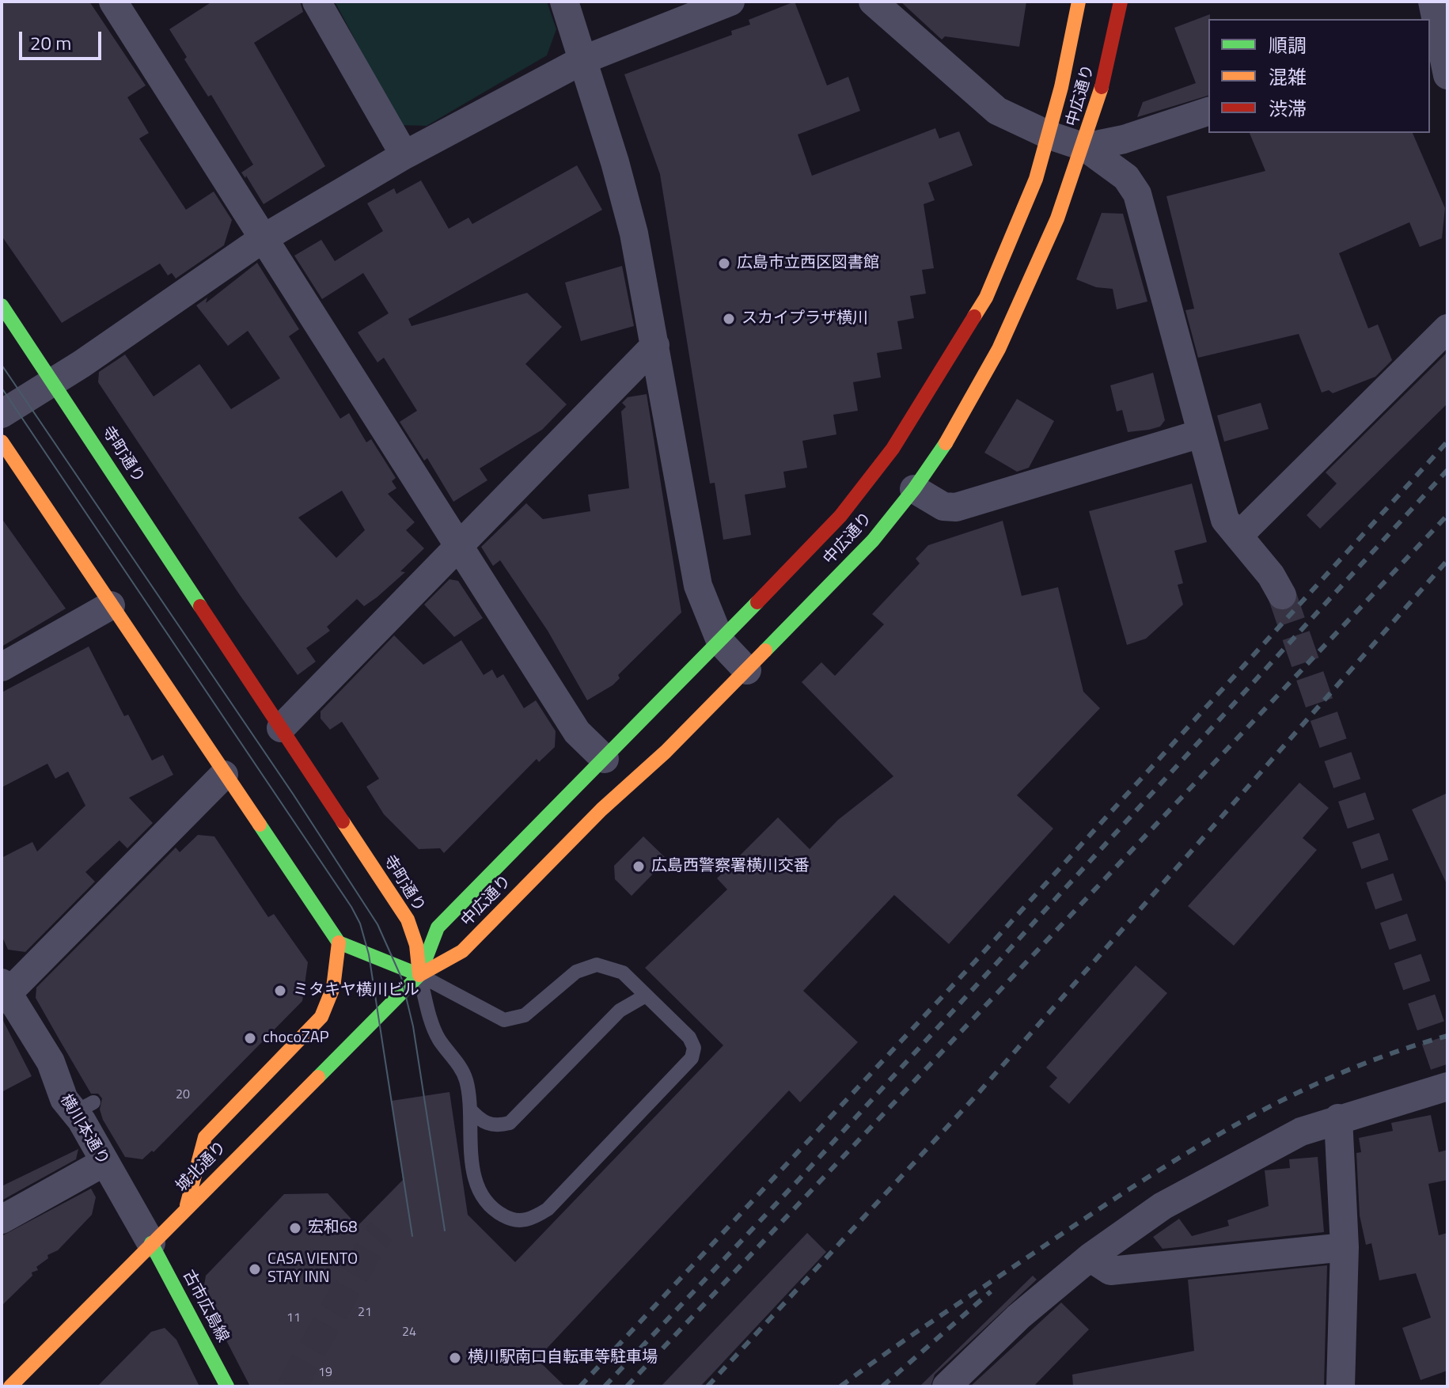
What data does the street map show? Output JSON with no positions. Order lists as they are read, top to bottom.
{
  "streets": {
    "main road": [
      "中広通り",
      "寺町通り",
      "城北通り",
      "古市広島線"
    ],
    "street": ["横川本通り"]
  },
  "crossings": [
    ["中広通り", "寺町通り"],
    ["中広通り", "城北通り"],
    ["寺町通り", "城北通り"],
    ["横川本通り", "城北通り"],
    ["横川本通り", "古市広島線"],
    ["城北通り", "古市広島線"]
  ],
  "places": [
    "広島市立西区図書館",
    "スカイプラザ横川",
    "広島西警察署横川交番",
    "ミタキヤ横川ビル",
    "chocoZAP",
    "宏和68",
    "CASA VIENTO STAY INN",
    "横川駅南口自転車等駐車場"
  ],
  "house_numbers": [
    "20",
    "21",
    "11",
    "24",
    "19"
  ],
  "legend": ["順調", "混雑", "渋滞"],
  "scale_bar": "20 m"
}
